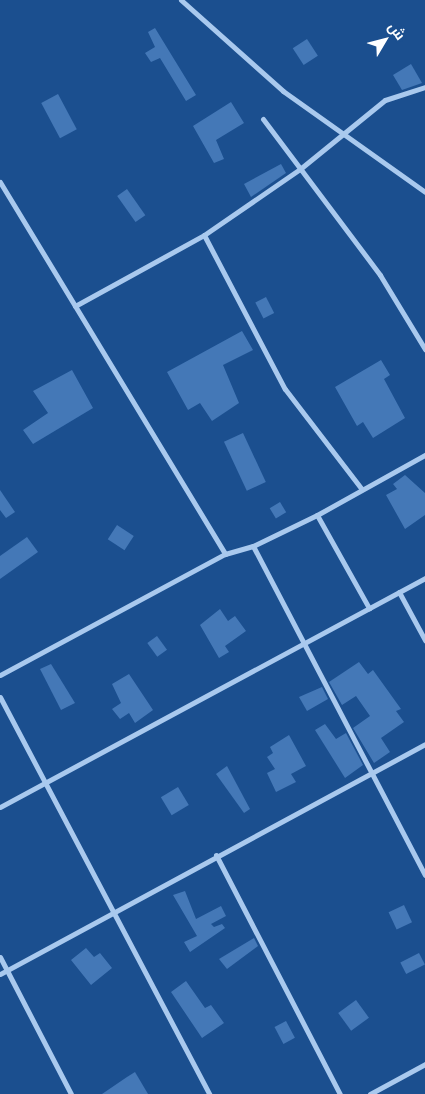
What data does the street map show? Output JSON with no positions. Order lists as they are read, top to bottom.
{
  "north": "top right"
}
